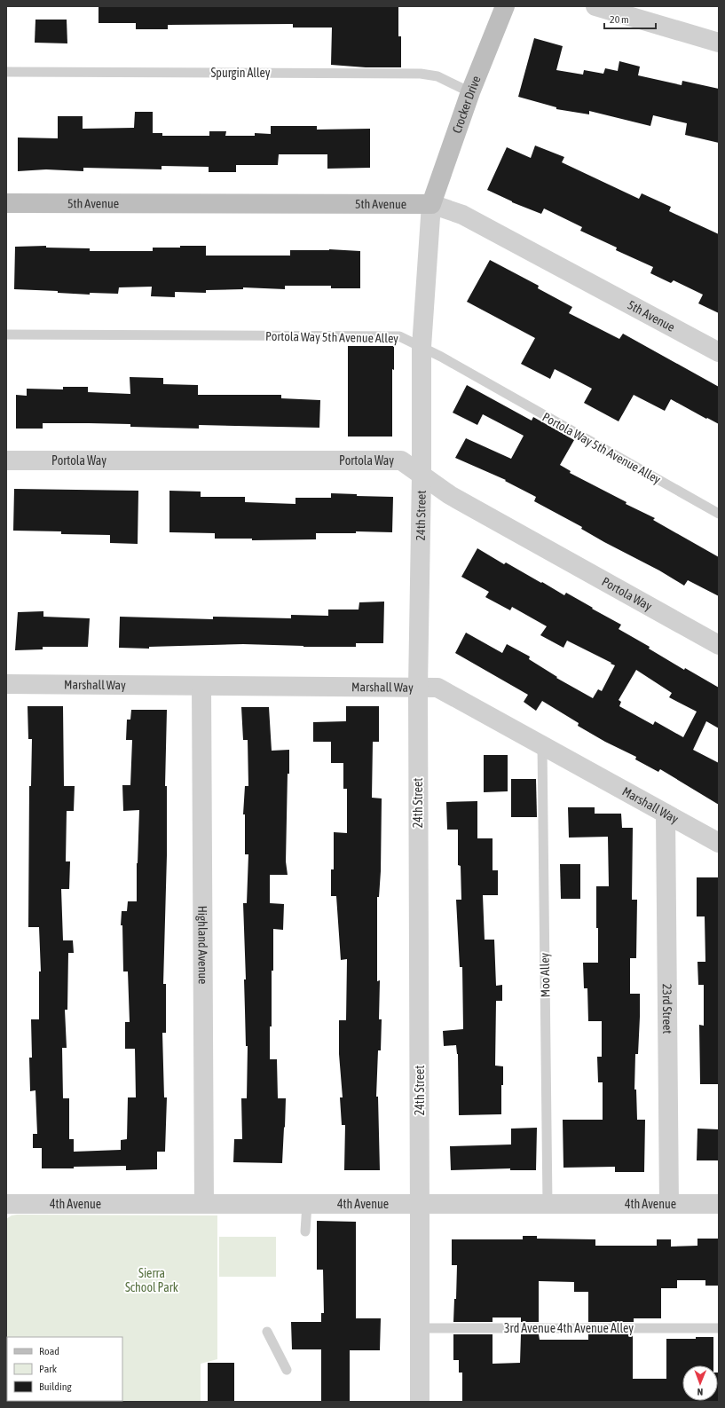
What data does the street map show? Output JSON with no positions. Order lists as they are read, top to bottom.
{
  "streets": {
    "street": [
      "Crocker Drive",
      "5th Avenue",
      "Portola Way",
      "24th Street",
      "Marshall Way",
      "Highland Avenue",
      "23rd Street",
      "4th Avenue"
    ],
    "lane": [
      "Spurgin Alley",
      "Portola Way 5th Avenue Alley",
      "Moo Alley",
      "3rd Avenue 4th Avenue Alley"
    ]
  },
  "crossings": [
    ["Spurgin Alley", "Crocker Drive"],
    ["Crocker Drive", "5th Avenue"],
    ["Crocker Drive", "24th Street"],
    ["5th Avenue", "24th Street"],
    ["Portola Way 5th Avenue Alley", "24th Street"],
    ["Portola Way", "24th Street"],
    ["24th Street", "Marshall Way"],
    ["24th Street", "4th Avenue"],
    ["24th Street", "3rd Avenue 4th Avenue Alley"],
    ["Marshall Way", "Highland Avenue"],
    ["Marshall Way", "Moo Alley"],
    ["Marshall Way", "23rd Street"],
    ["Highland Avenue", "4th Avenue"],
    ["Moo Alley", "4th Avenue"],
    ["23rd Street", "4th Avenue"]
  ],
  "parks": ["Sierra School Park"],
  "legend": ["Road", "Park", "Building"],
  "scale_bar": "20 m",
  "north": "bottom"
}
